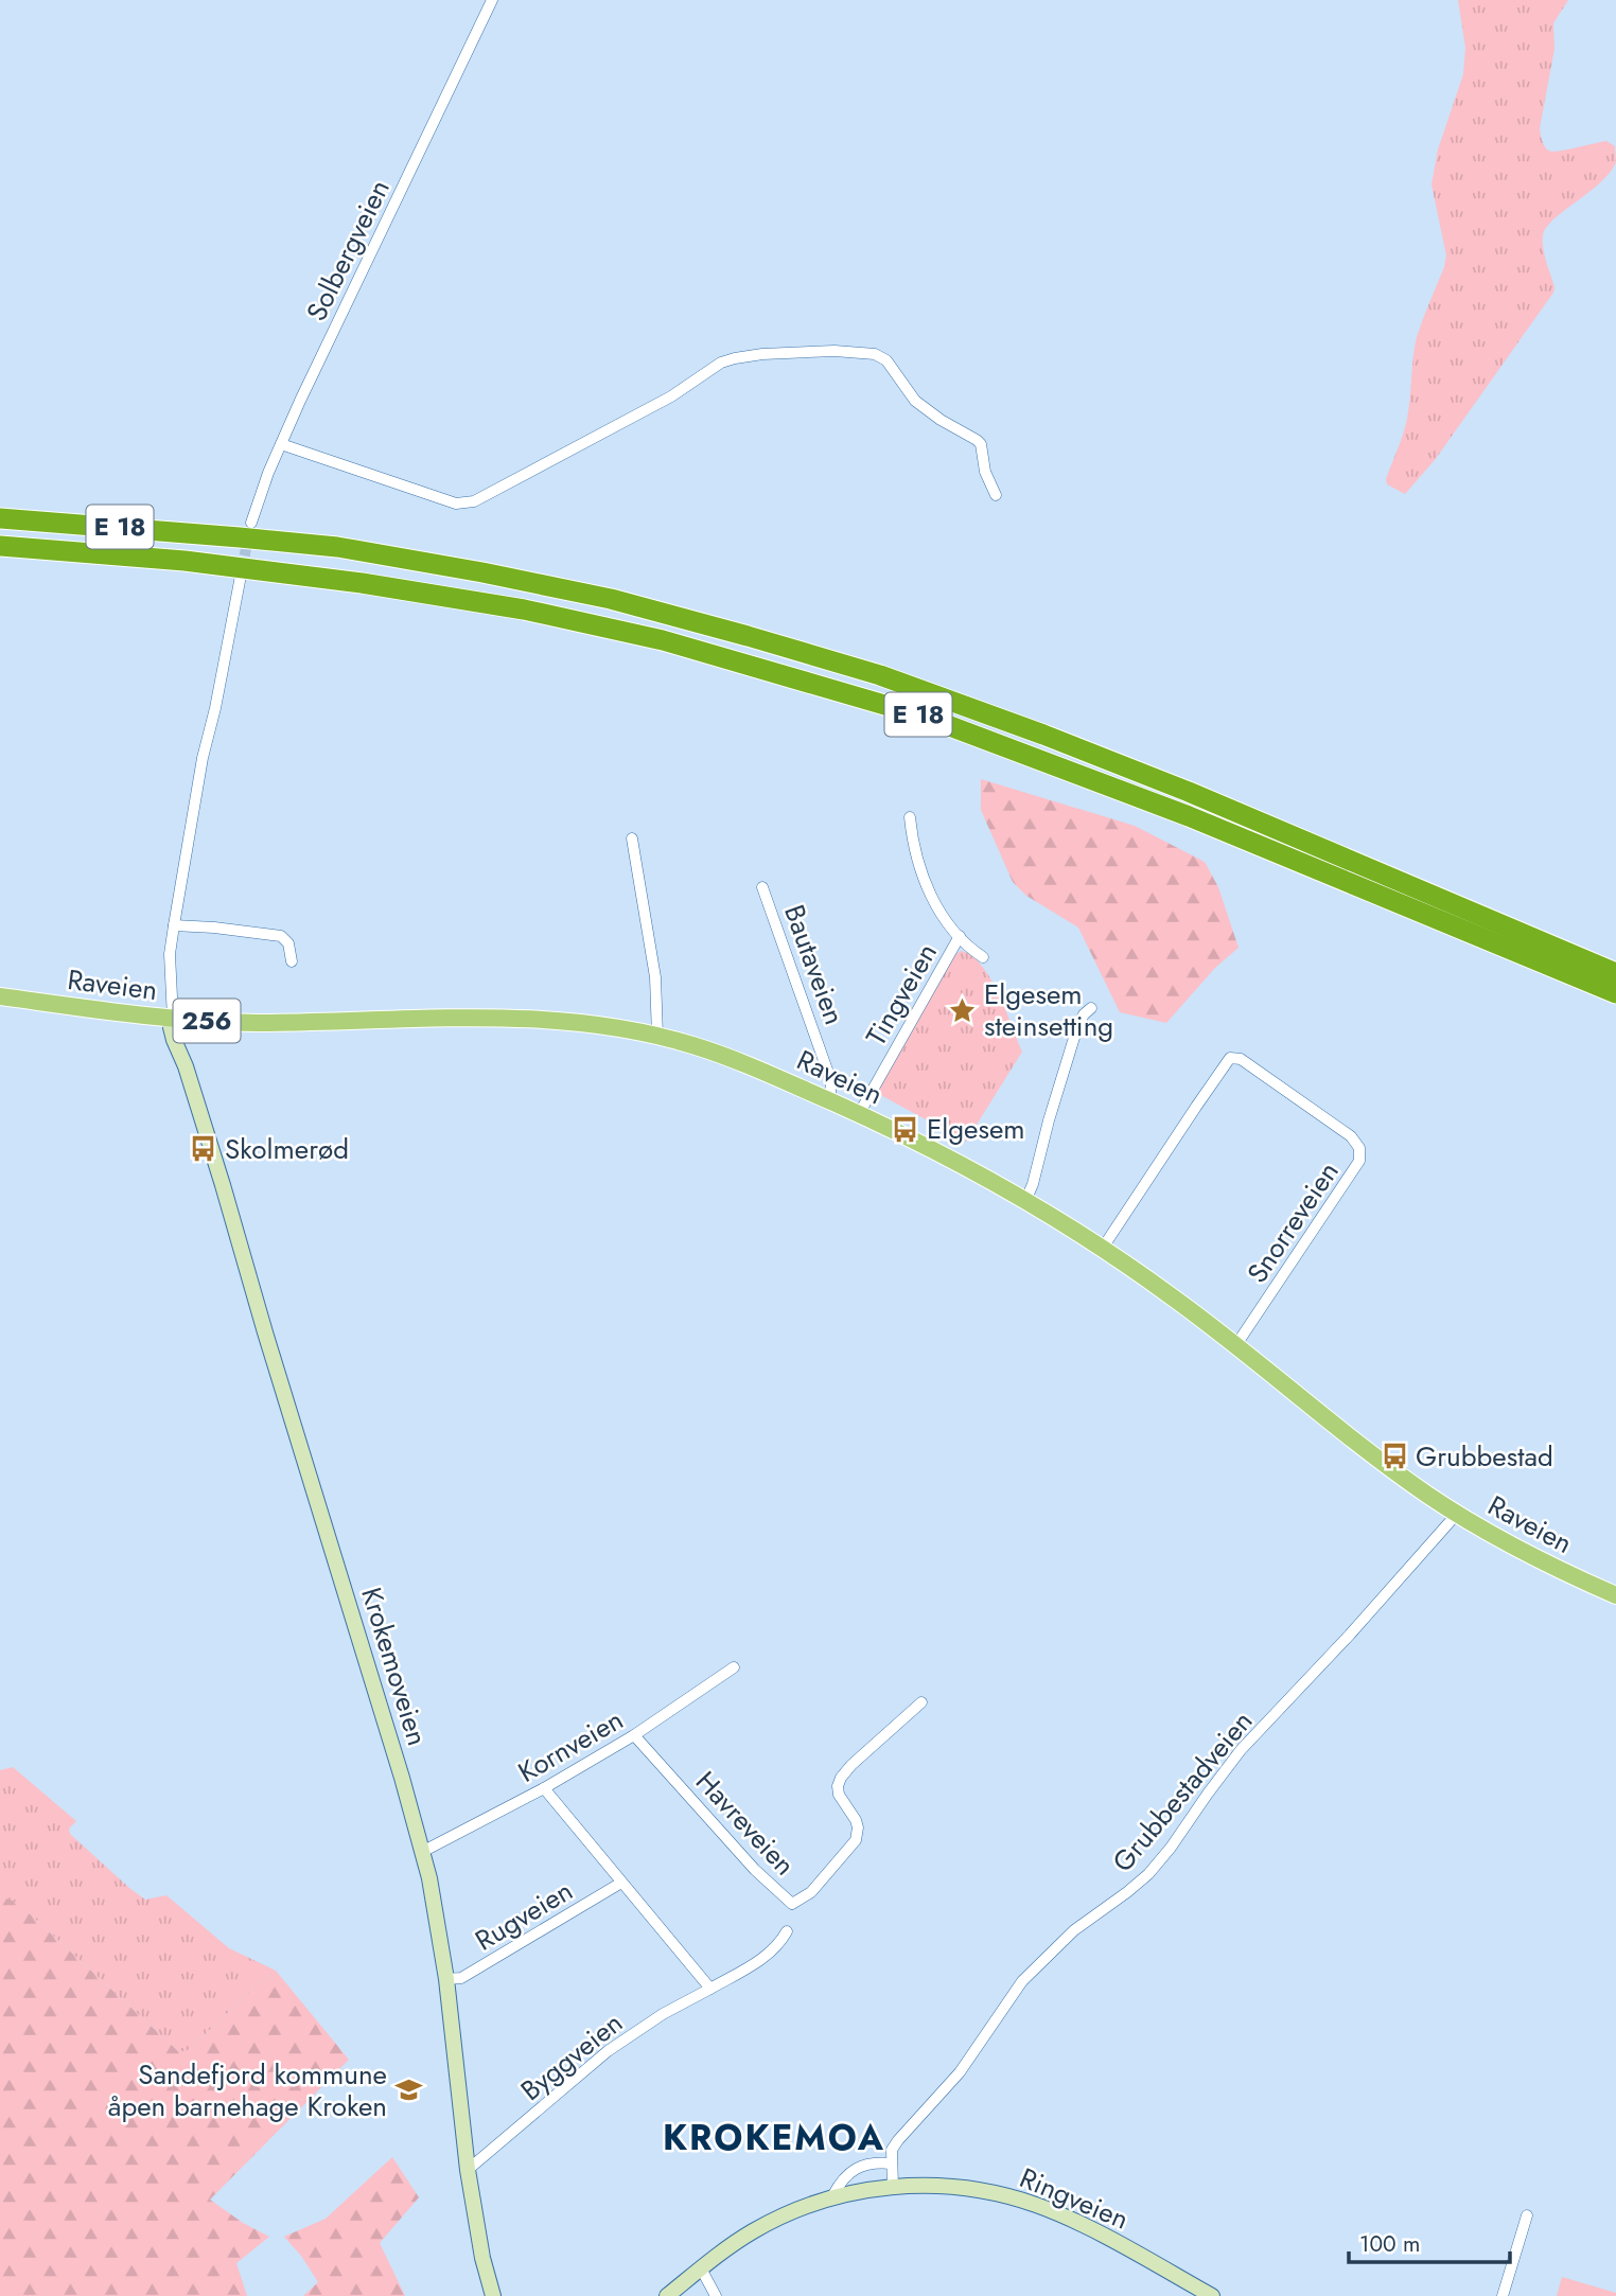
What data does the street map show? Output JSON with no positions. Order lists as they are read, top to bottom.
{
  "streets": {
    "highway": ["E 18"],
    "main road": [
      "Raveien",
      "256",
      "Krokemoveien",
      "Ringveien"
    ],
    "street": [
      "Solbergveien",
      "Bautaveien",
      "Tingveien",
      "Snorreveien",
      "Kornveien",
      "Grubbestadveien",
      "Havreveien",
      "Rugveien",
      "Byggveien"
    ]
  },
  "crossings": [
    ["Solbergveien", "E 18"],
    ["Bautaveien", "Raveien"],
    ["Raveien", "Tingveien"],
    ["Raveien", "Snorreveien"],
    ["Raveien", "Krokemoveien"],
    ["Raveien", "Grubbestadveien"],
    ["Krokemoveien", "Kornveien"],
    ["Krokemoveien", "Rugveien"],
    ["Krokemoveien", "Byggveien"],
    ["Kornveien", "Havreveien"],
    ["Grubbestadveien", "Ringveien"]
  ],
  "districts": ["KROKEMOA"],
  "places": {
    "place": ["Elgesem steinsetting"],
    "bus stop": ["Elgesem", "Skolmerød", "Grubbestad"],
    "school or university": ["Sandefjord kommune åpen barnehage Kroken"]
  },
  "scale_bar": "100 m"
}
